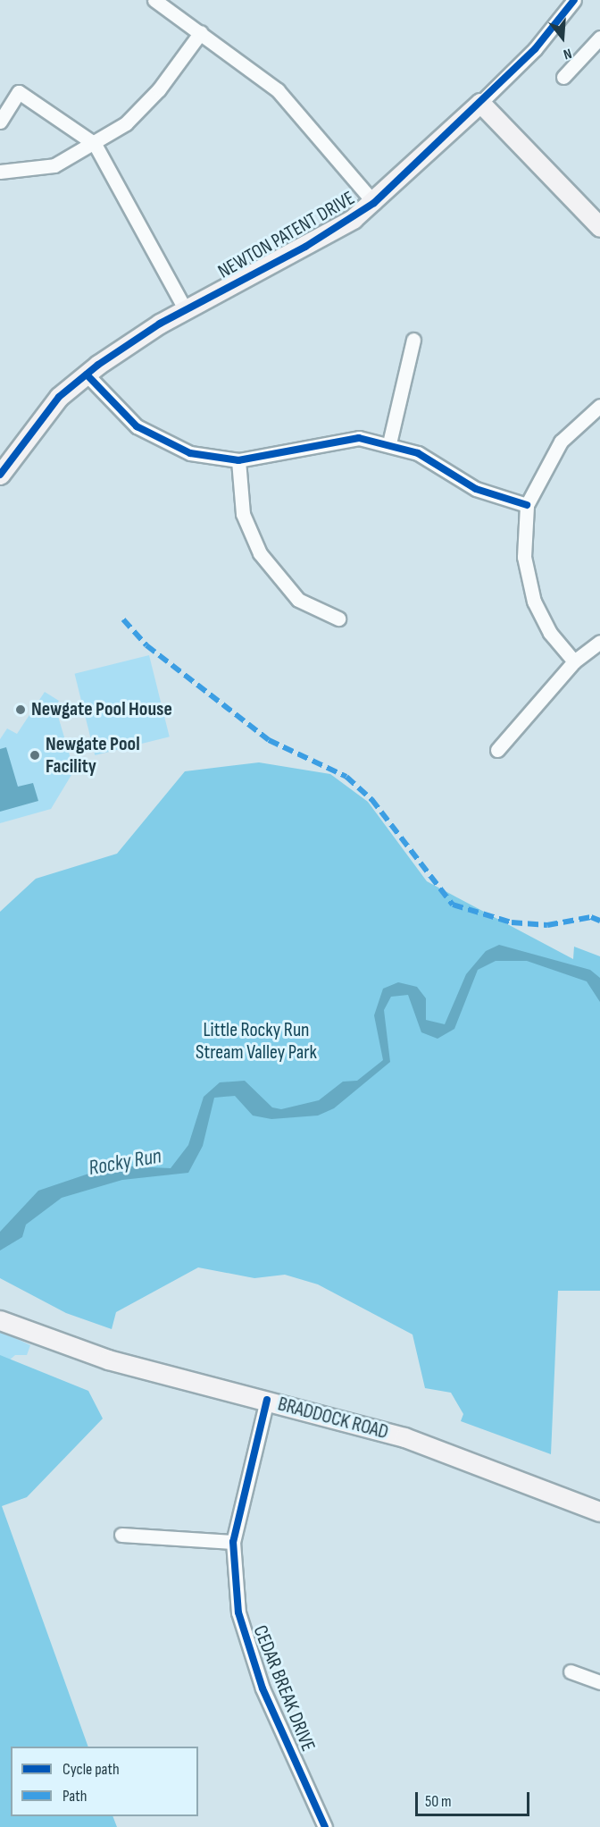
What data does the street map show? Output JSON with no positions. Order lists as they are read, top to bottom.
{
  "streets": {
    "street": ["NEWTON PATENT DRIVE", "BRADDOCK ROAD", "CEDAR BREAK DRIVE"]
  },
  "crossings": [
    ["BRADDOCK ROAD", "CEDAR BREAK DRIVE"]
  ],
  "water": ["Rocky Run"],
  "parks": ["Little Rocky Run Stream Valley Park"],
  "places": ["Newgate Pool House", "Newgate Pool Facility"],
  "legend": ["Cycle path", "Path"],
  "scale_bar": "50 m",
  "north": "bottom"
}
